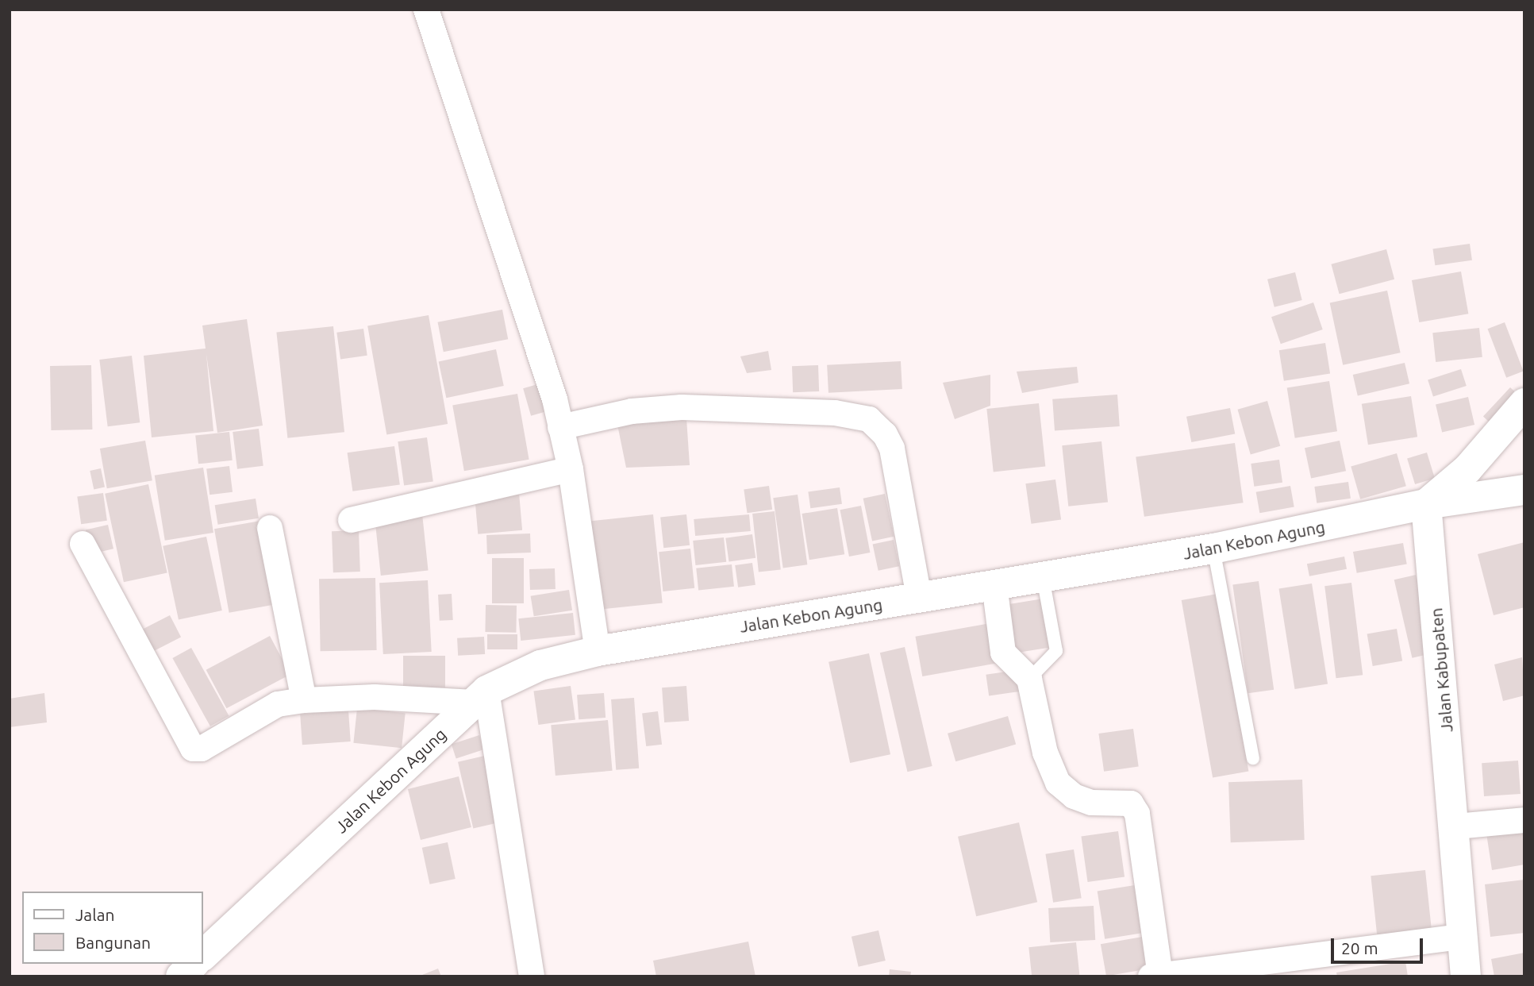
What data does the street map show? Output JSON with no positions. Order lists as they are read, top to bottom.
{
  "streets": {
    "main road": ["Jalan Kebon Agung", "Jalan Kabupaten"]
  },
  "crossings": [
    ["Jalan Kebon Agung", "Jalan Kabupaten"]
  ],
  "legend": ["Jalan", "Bangunan"],
  "scale_bar": "20 m"
}
